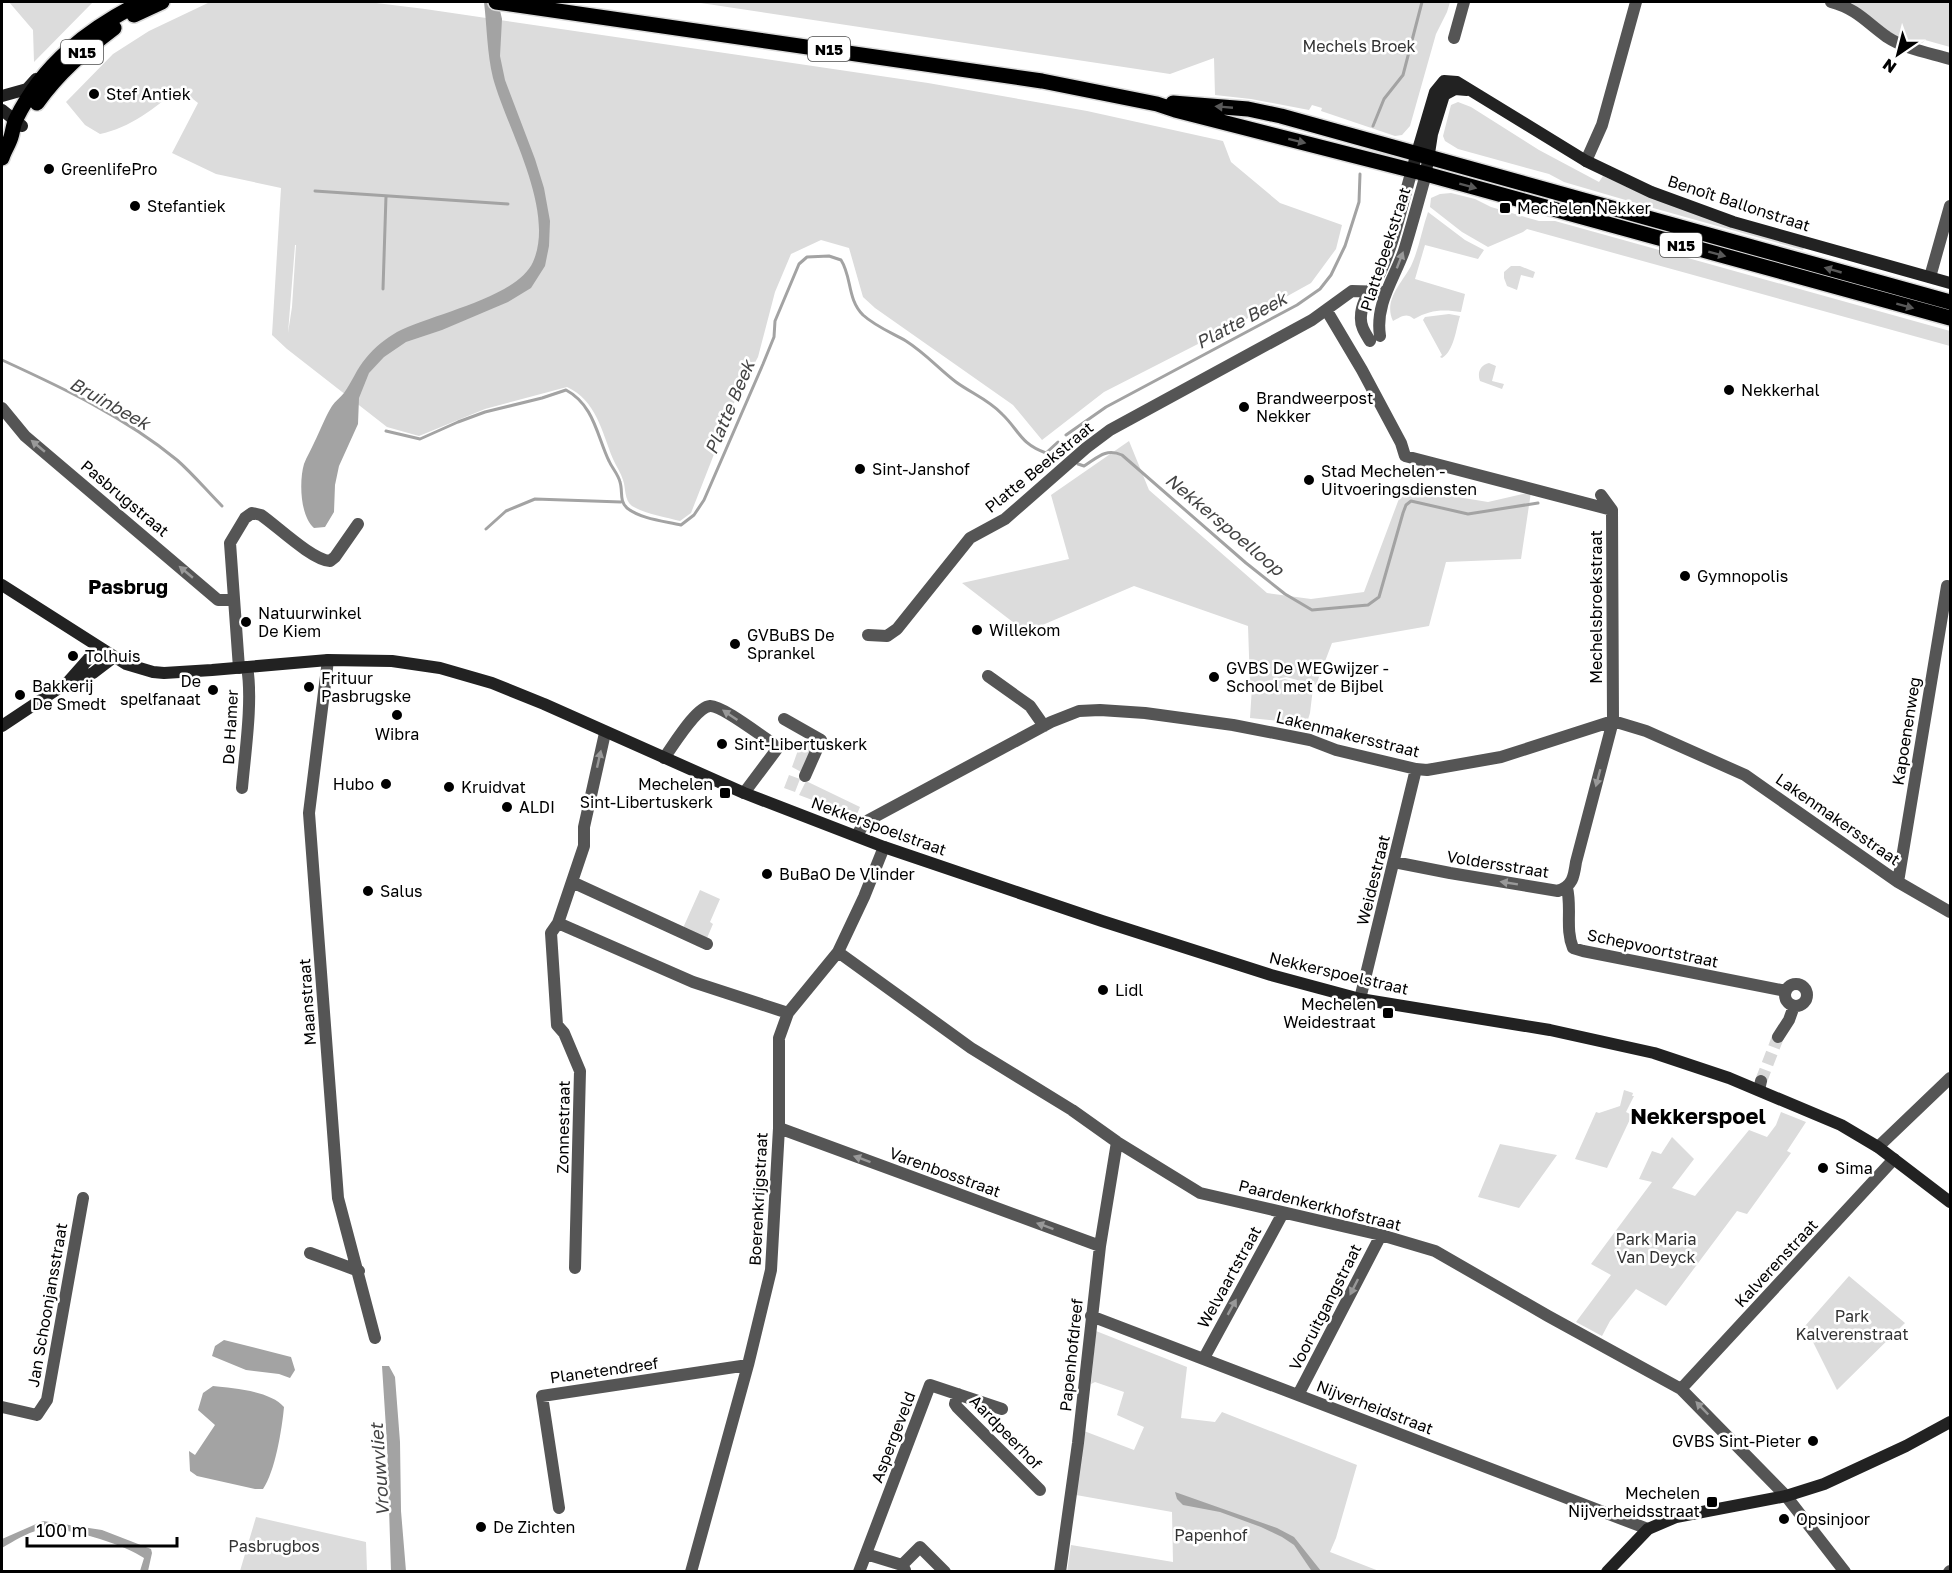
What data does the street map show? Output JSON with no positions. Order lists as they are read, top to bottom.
{
  "streets": {
    "main road": ["N15", "Benoît Ballonstraat", "Nekkerspoelstraat"],
    "street": [
      "Plattebeekstraat",
      "Platte Beekstraat",
      "Pasbrugstraat",
      "Mechelsbroekstraat",
      "De Hamer",
      "Kapoenenweg",
      "Lakenmakersstraat",
      "Voldersstraat",
      "Weidestraat",
      "Schepvoortstraat",
      "Maanstraat",
      "Zonnestraat",
      "Varenbosstraat",
      "Boerenkrijgstraat",
      "Paardenkerkhofstraat",
      "Kalverenstraat",
      "Welvaartstraat",
      "Jan Schoonjansstraat",
      "Vooruitgangstraat",
      "Papenhofdreef",
      "Planetendreef",
      "Nijverheidstraat",
      "Aardpeerhof",
      "Aspergeveld"
    ]
  },
  "crossings": [
    ["N15", "Benoît Ballonstraat"],
    ["N15", "Plattebeekstraat"],
    ["Plattebeekstraat", "Platte Beekstraat"],
    ["Pasbrugstraat", "De Hamer"],
    ["Mechelsbroekstraat", "Lakenmakersstraat"],
    ["Mechelsbroekstraat", "Voldersstraat"],
    ["De Hamer", "Nekkerspoelstraat"],
    ["Kapoenenweg", "Lakenmakersstraat"],
    ["Lakenmakersstraat", "Nekkerspoelstraat"],
    ["Lakenmakersstraat", "Voldersstraat"],
    ["Lakenmakersstraat", "Weidestraat"],
    ["Nekkerspoelstraat", "Weidestraat"],
    ["Nekkerspoelstraat", "Maanstraat"],
    ["Nekkerspoelstraat", "Zonnestraat"],
    ["Nekkerspoelstraat", "Boerenkrijgstraat"],
    ["Nekkerspoelstraat", "Kalverenstraat"],
    ["Voldersstraat", "Weidestraat"],
    ["Voldersstraat", "Schepvoortstraat"],
    ["Varenbosstraat", "Boerenkrijgstraat"],
    ["Varenbosstraat", "Papenhofdreef"],
    ["Boerenkrijgstraat", "Paardenkerkhofstraat"],
    ["Boerenkrijgstraat", "Planetendreef"],
    ["Paardenkerkhofstraat", "Kalverenstraat"],
    ["Paardenkerkhofstraat", "Welvaartstraat"],
    ["Paardenkerkhofstraat", "Vooruitgangstraat"],
    ["Paardenkerkhofstraat", "Papenhofdreef"],
    ["Welvaartstraat", "Nijverheidstraat"],
    ["Vooruitgangstraat", "Nijverheidstraat"],
    ["Papenhofdreef", "Nijverheidstraat"],
    ["Aardpeerhof", "Aspergeveld"]
  ],
  "one_way": [
    "Pasbrugstraat",
    "Varenbosstraat",
    "Welvaartstraat",
    "Vooruitgangstraat"
  ],
  "districts": ["Pasbrug", "Nekkerspoel"],
  "water": [
    "Platte Beek",
    "Bruinbeek",
    "Nekkerspoelloop",
    "Vrouwvliet"
  ],
  "parks": [
    "Mechels Broek",
    "Park Maria Van Deyck",
    "Park Kalverenstraat",
    "Papenhof",
    "Pasbrugbos"
  ],
  "places": {
    "other": [
      "Stef Antiek",
      "GreenlifePro",
      "Stefantiek",
      "Nekkerhal",
      "Brandweerpost Nekker",
      "Sint-Janshof",
      "Stad Mechelen - Uitvoeringsdiensten",
      "Gymnopolis",
      "Natuurwinkel De Kiem",
      "Willekom",
      "GVBuBS De Sprankel",
      "Tolhuis",
      "GVBS De WEGwijzer - School met de Bijbel",
      "Frituur Pasbrugske",
      "De spelfanaat",
      "Bakkerij De Smedt",
      "Wibra",
      "Sint-Libertuskerk",
      "Hubo",
      "Kruidvat",
      "ALDI",
      "BuBaO De Vlinder",
      "Salus",
      "Lidl",
      "Sima",
      "GVBS Sint-Pieter",
      "Opsinjoor",
      "De Zichten"
    ],
    "transit": [
      "Mechelen Nekker",
      "Mechelen Sint-Libertuskerk",
      "Mechelen Weidestraat",
      "Mechelen Nijverheidsstraat"
    ]
  },
  "scale_bar": "100 m",
  "north": "bottom left"
}
